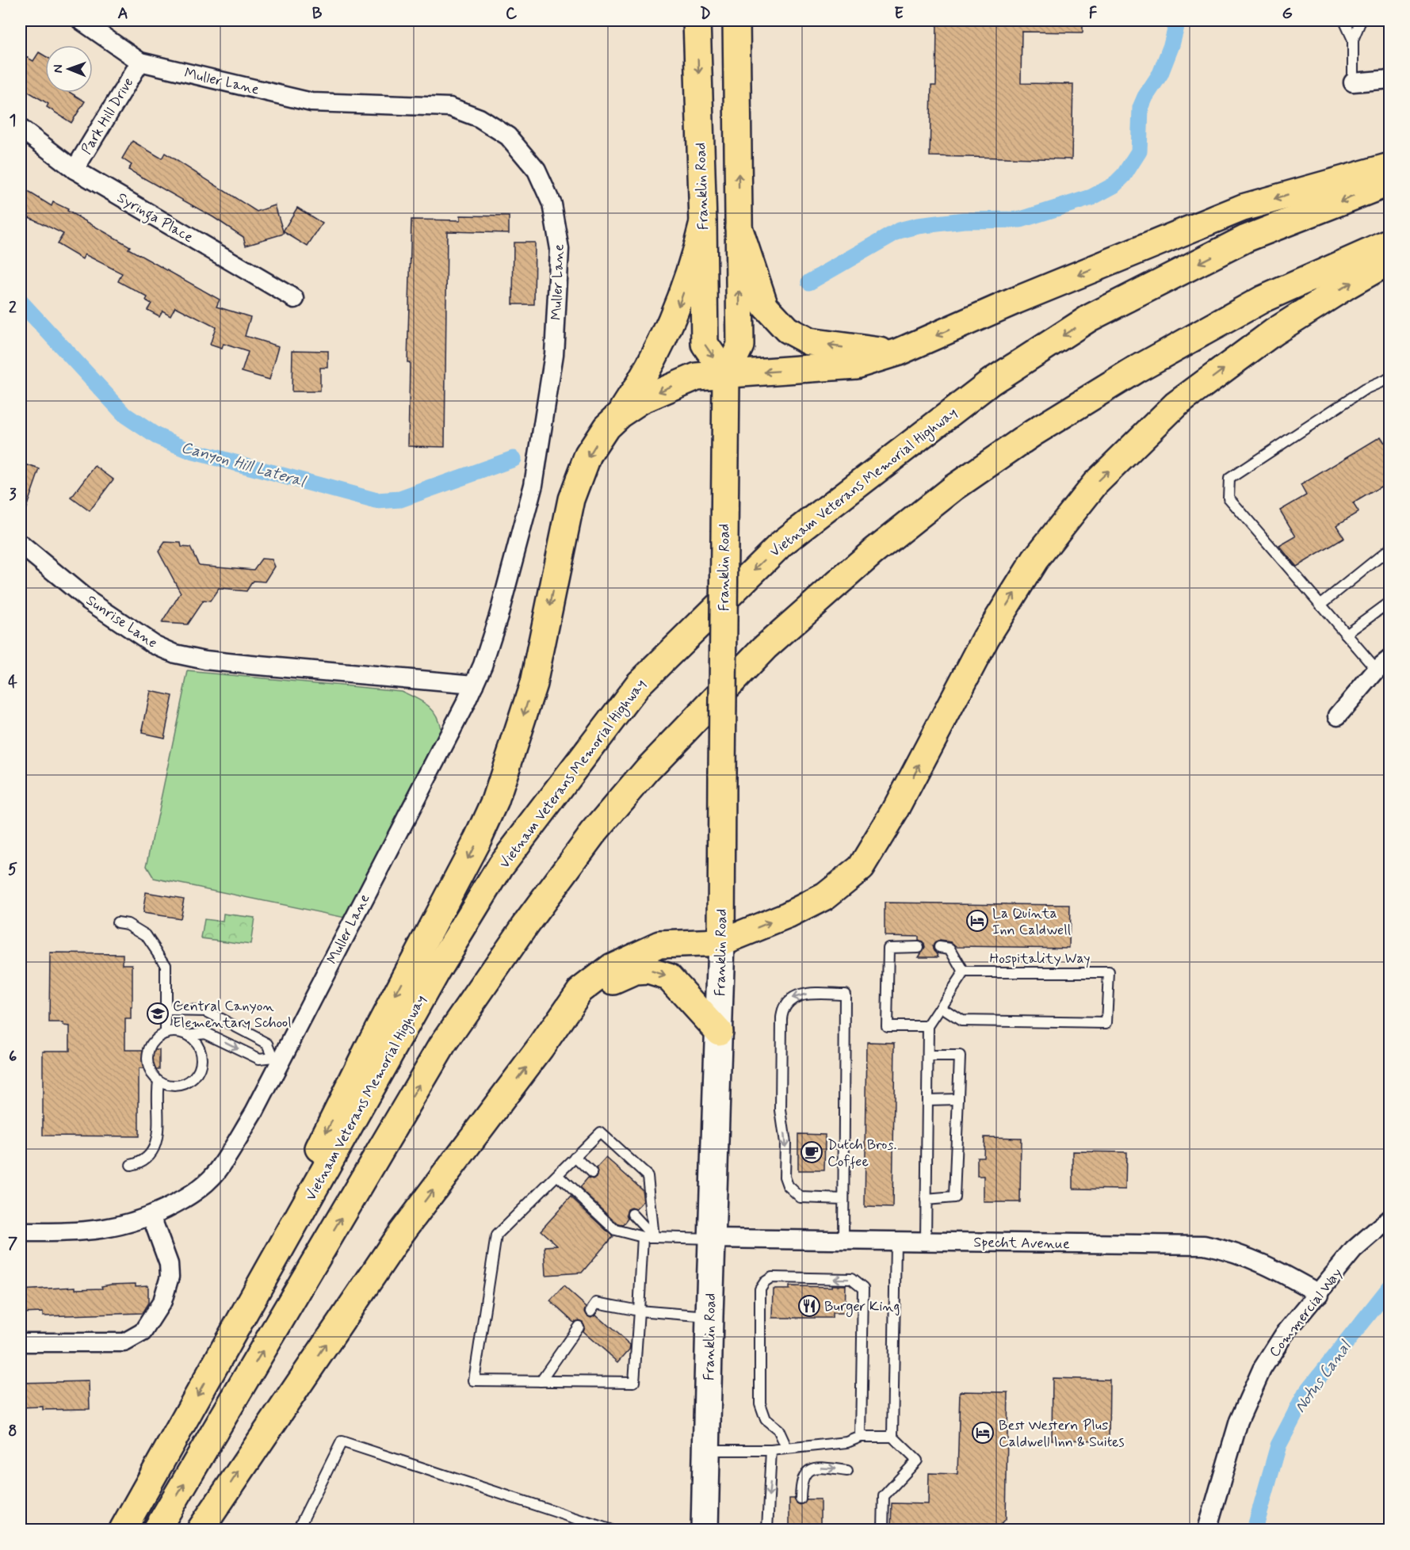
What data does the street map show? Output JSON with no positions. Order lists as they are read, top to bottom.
{
  "streets": {
    "main road": ["Franklin Road", "Vietnam Veterans Memorial Highway"],
    "street": [
      "Muller Lane",
      "Park Hill Drive",
      "Syringa Place",
      "Sunrise Lane",
      "Specht Avenue",
      "Commercial Way"
    ],
    "lane": ["Hospitality Way"]
  },
  "crossings": [
    ["Muller Lane", "Park Hill Drive"],
    ["Muller Lane", "Sunrise Lane"],
    ["Park Hill Drive", "Syringa Place"],
    ["Franklin Road", "Specht Avenue"],
    ["Specht Avenue", "Commercial Way"]
  ],
  "water": ["Canyon Hill Lateral", "Notus Canal"],
  "places": {
    "hotel": ["La Quinta Inn Caldwell", "Best Western Plus Caldwell Inn & Suites"],
    "school or university": ["Central Canyon Elementary School"],
    "cafe": ["Dutch Bros. Coffee"],
    "restaurant": ["Burger King"]
  },
  "north": "left",
  "grid": {
    "columns": [
      "A",
      "B",
      "C",
      "D",
      "E",
      "F",
      "G"
    ],
    "rows": [
      "1",
      "2",
      "3",
      "4",
      "5",
      "6",
      "7",
      "8"
    ]
  }
}
